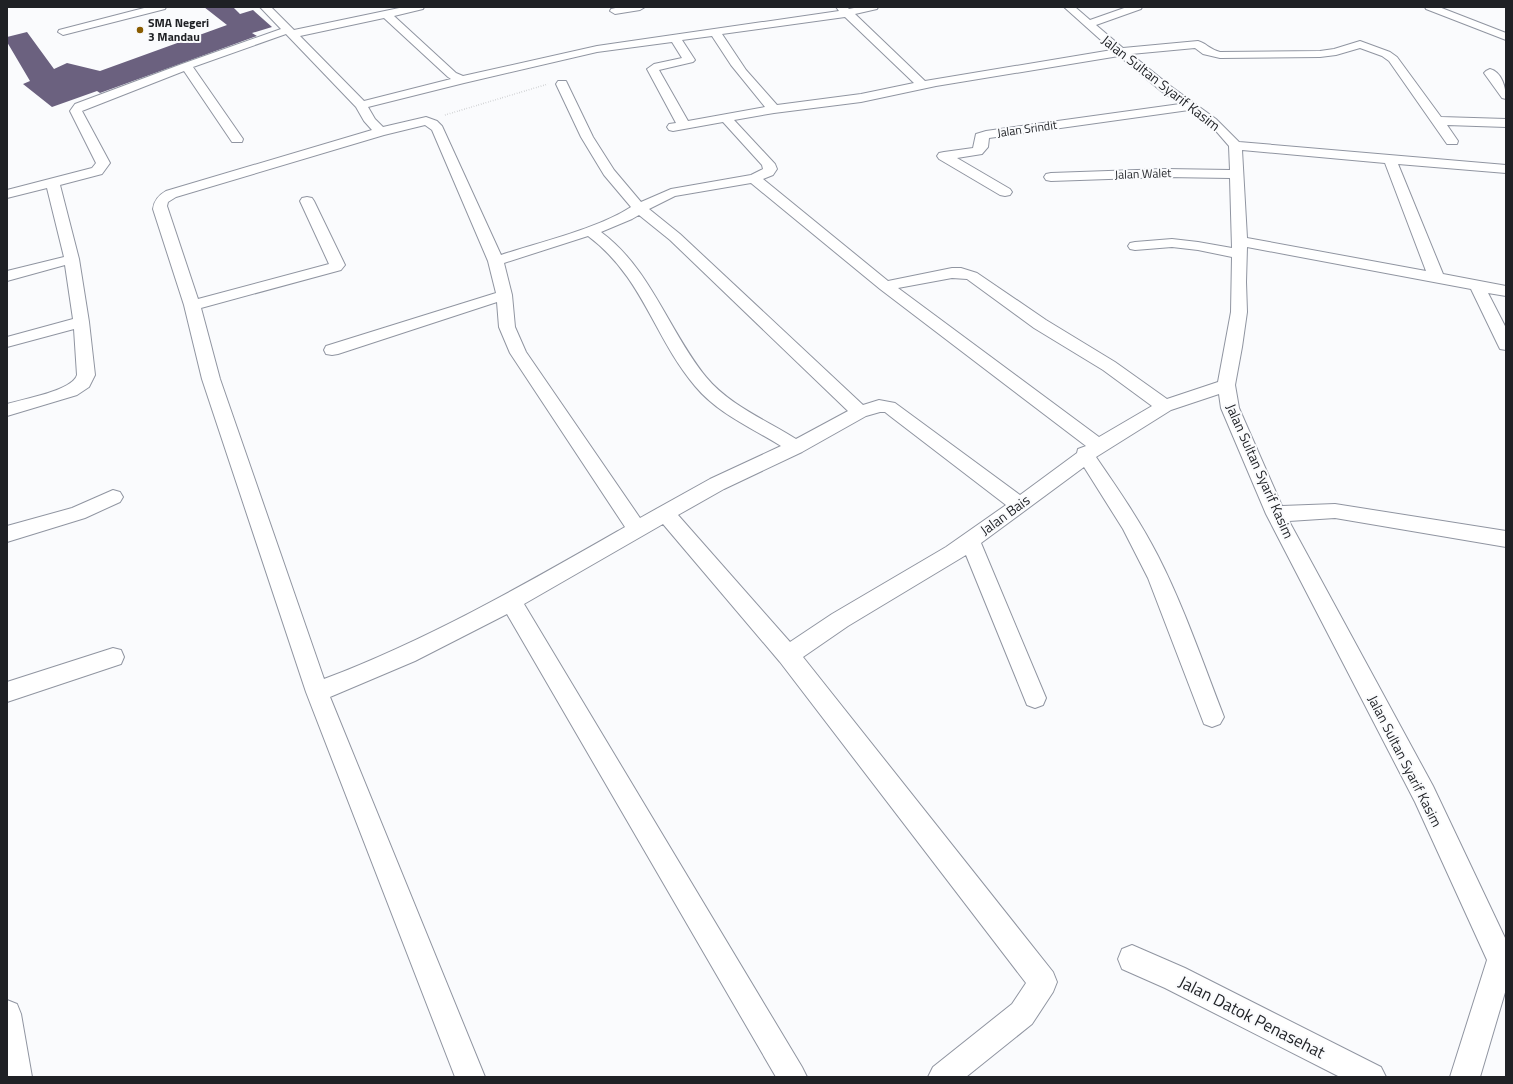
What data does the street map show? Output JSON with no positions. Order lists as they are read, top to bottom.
{
  "streets": {
    "street": [
      "Jalan Sultan Syarif Kasim",
      "Jalan Srindit",
      "Jalan Walet",
      "Jalan Bais",
      "Jalan Datok Penasehat"
    ]
  },
  "crossings": [
    ["Jalan Sultan Syarif Kasim", "Jalan Srindit"],
    ["Jalan Sultan Syarif Kasim", "Jalan Walet"],
    ["Jalan Sultan Syarif Kasim", "Jalan Bais"]
  ],
  "places": ["SMA Negeri 3 Mandau"]
}
